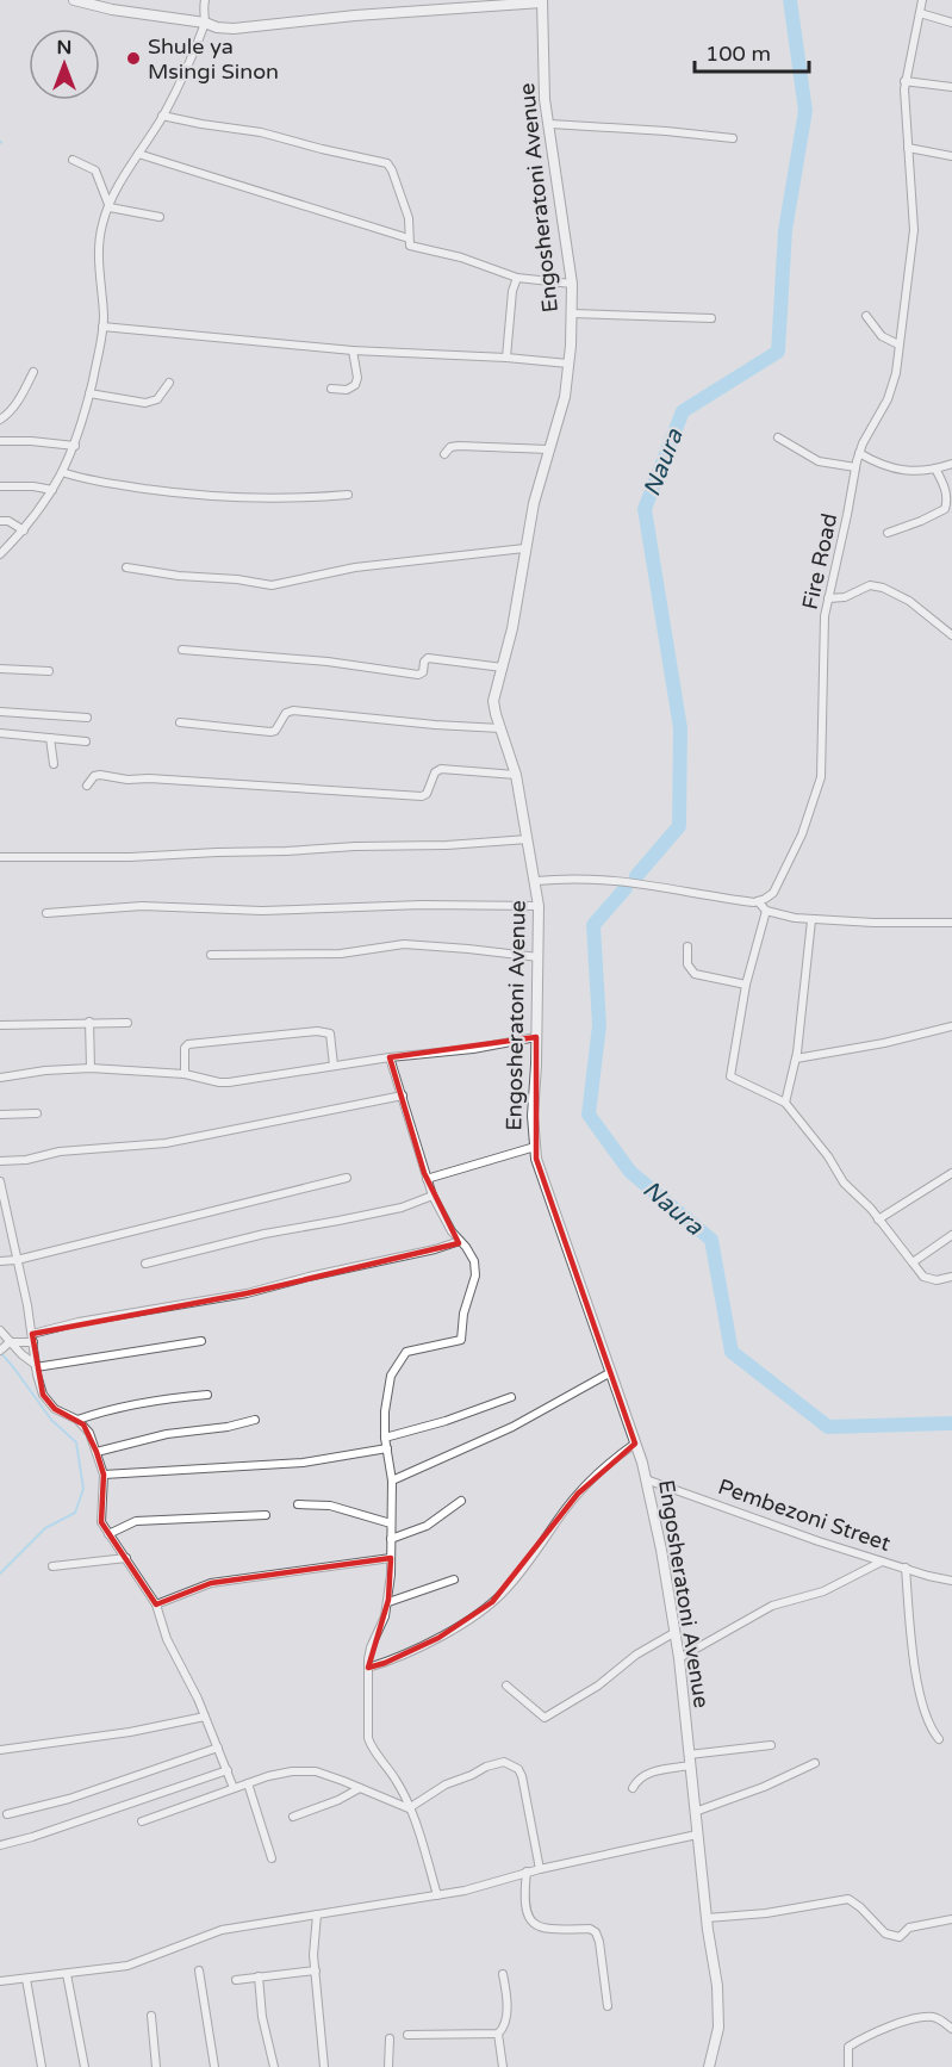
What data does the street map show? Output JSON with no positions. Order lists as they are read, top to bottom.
{
  "streets": {
    "street": ["Engosheratoni Avenue", "Fire Road", "Pembezoni Street"]
  },
  "crossings": [
    ["Engosheratoni Avenue", "Pembezoni Street"]
  ],
  "water": ["Naura"],
  "places": ["Shule ya Msingi Sinon"],
  "scale_bar": "100 m",
  "north": "top"
}
